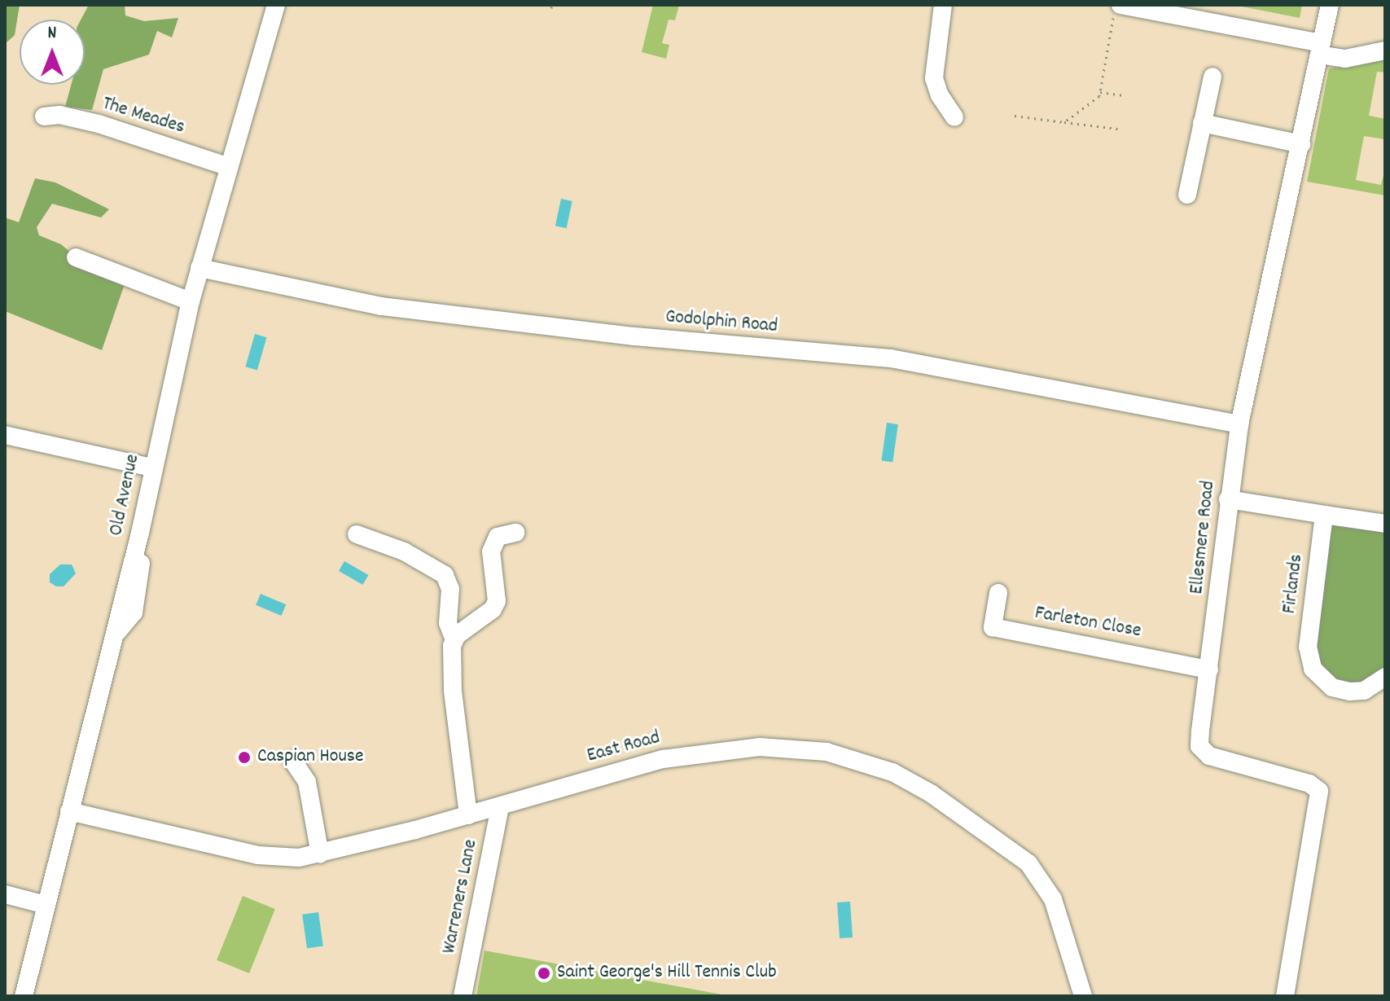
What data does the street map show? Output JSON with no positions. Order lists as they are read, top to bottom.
{
  "streets": {
    "street": [
      "The Meades",
      "Godolphin Road",
      "Old Avenue",
      "Ellesmere Road",
      "Firlands",
      "Farleton Close",
      "East Road",
      "Warreners Lane"
    ]
  },
  "crossings": [
    ["The Meades", "Old Avenue"],
    ["Godolphin Road", "Old Avenue"],
    ["Godolphin Road", "Ellesmere Road"],
    ["Old Avenue", "East Road"],
    ["Ellesmere Road", "Farleton Close"],
    ["East Road", "Warreners Lane"]
  ],
  "places": ["Caspian House", "Saint George's Hill Tennis Club"],
  "north": "top"
}
